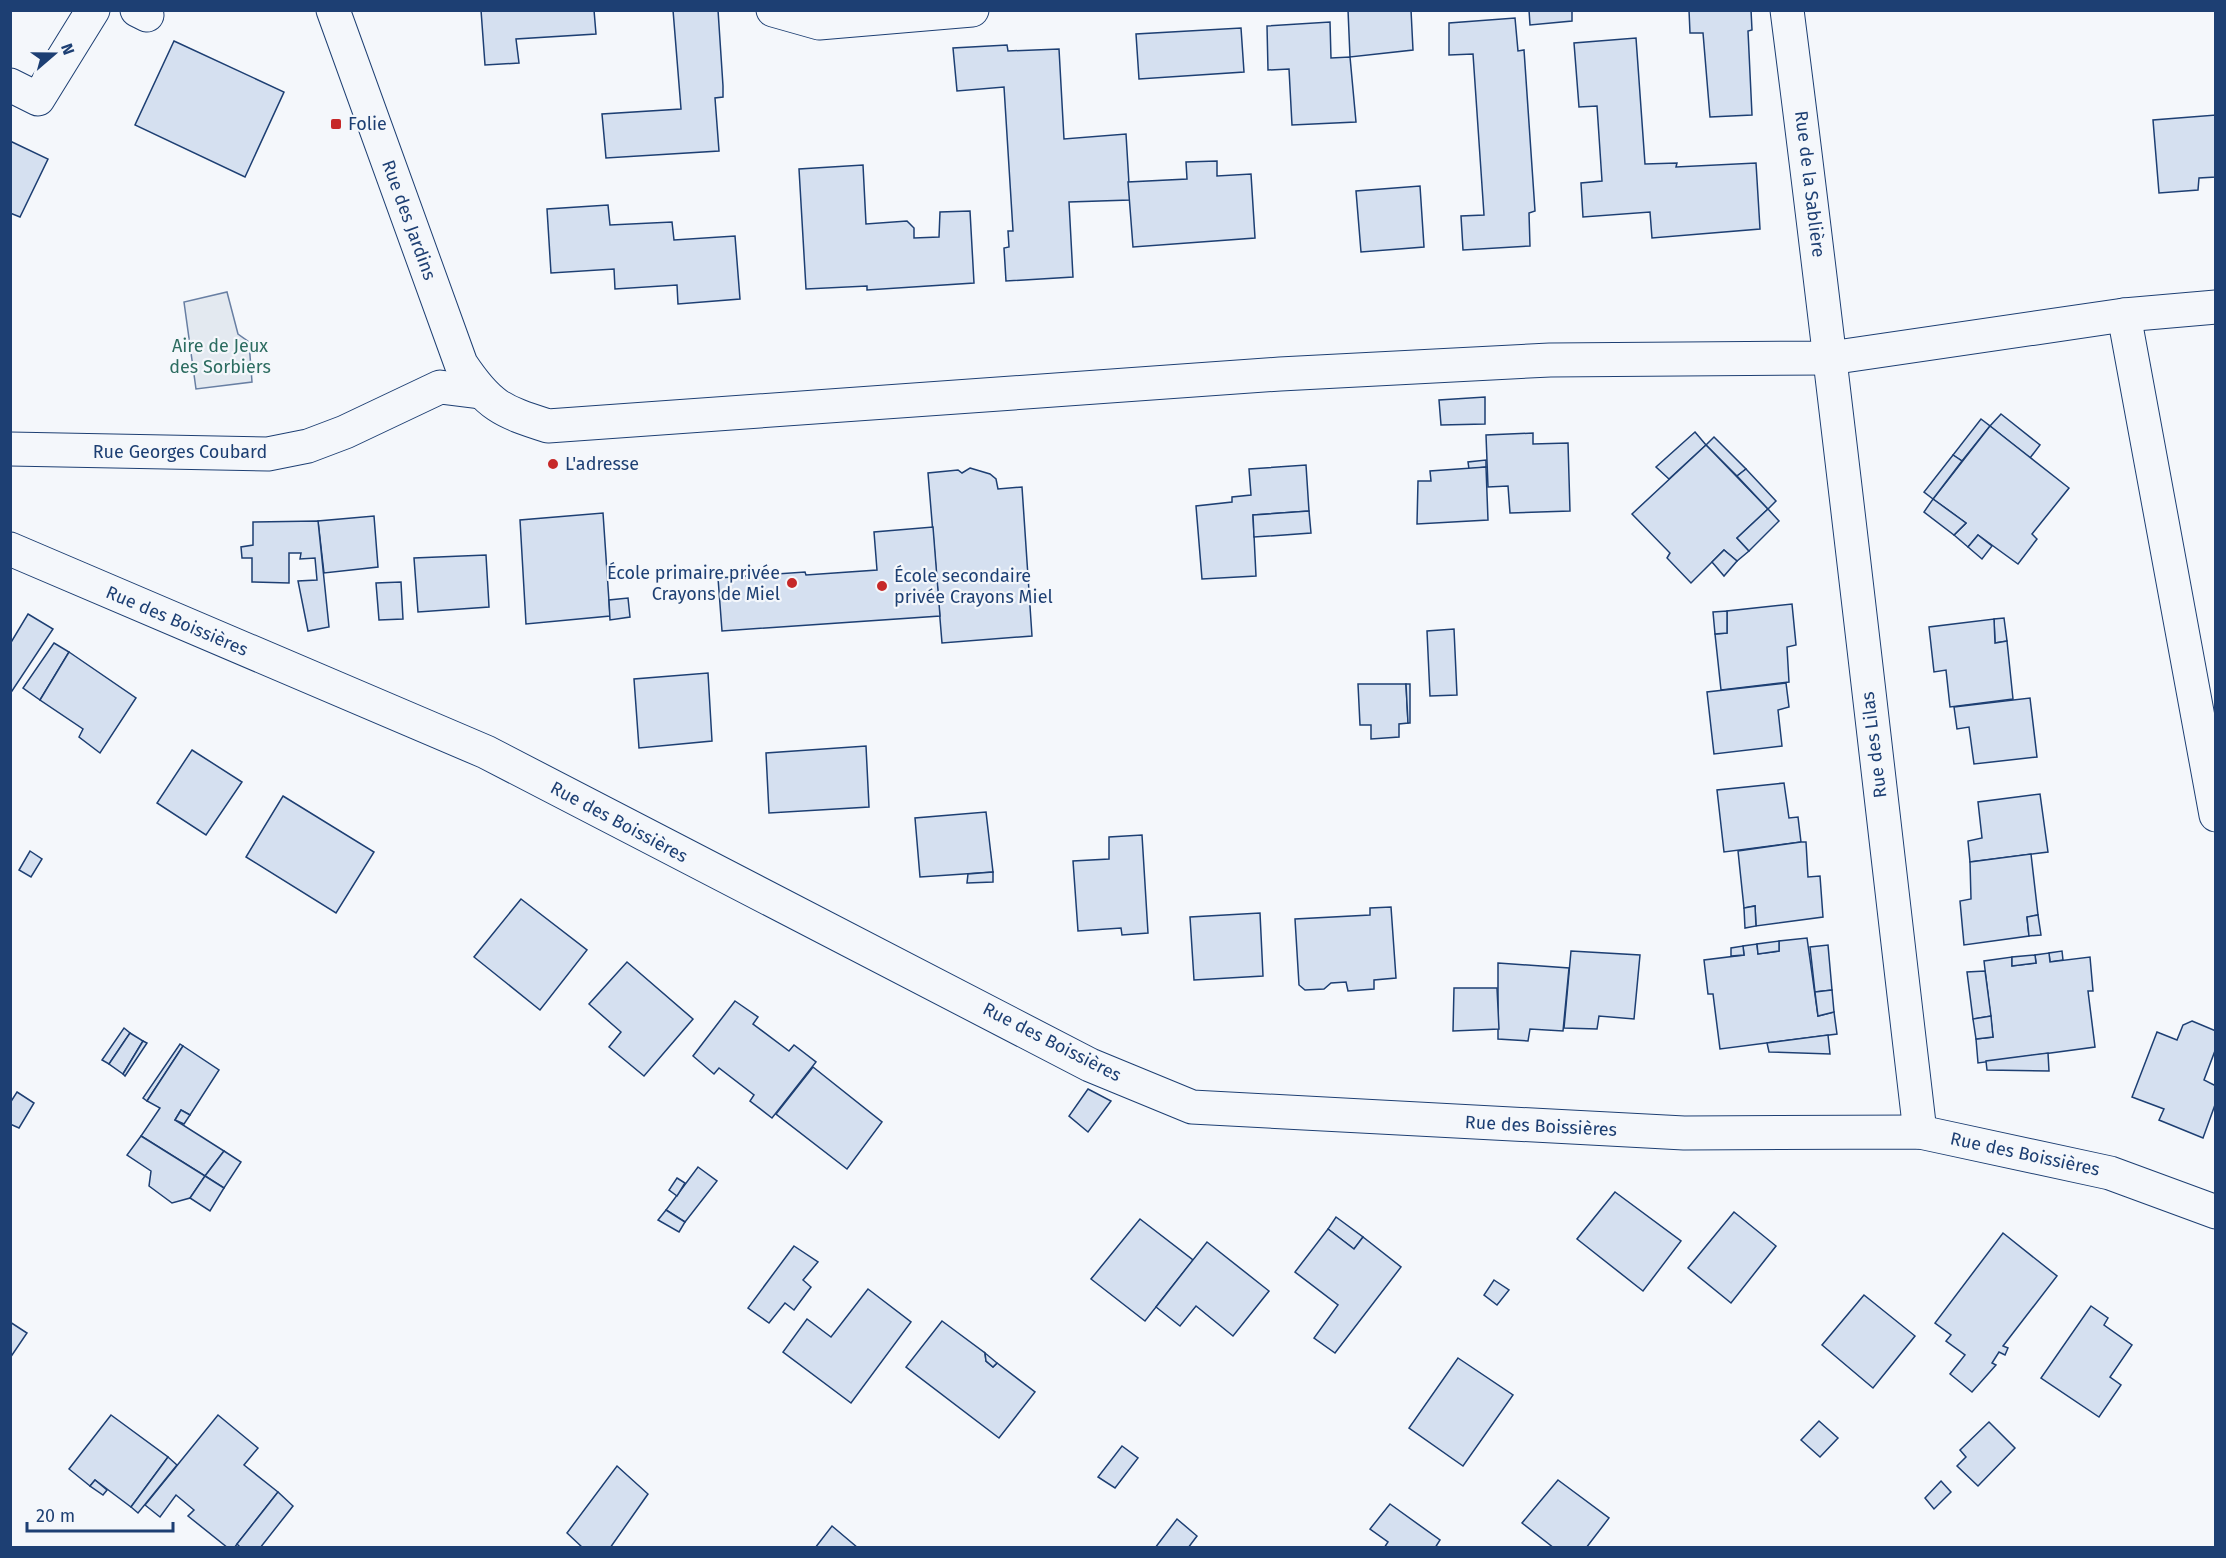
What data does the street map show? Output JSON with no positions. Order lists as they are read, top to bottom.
{
  "streets": {
    "street": [
      "Rue de la Sablière",
      "Rue des Jardins",
      "Rue Georges Coubard",
      "Rue des Boissières",
      "Rue des Lilas"
    ]
  },
  "crossings": [
    ["Rue de la Sablière", "Rue des Lilas"],
    ["Rue des Jardins", "Rue Georges Coubard"],
    ["Rue des Boissières", "Rue des Lilas"]
  ],
  "parks": ["Aire de Jeux des Sorbiers"],
  "places": {
    "transit": ["Folie"],
    "other": ["L'adresse", "École primaire privée Crayons de Miel", "École secondaire privée Crayons Miel"]
  },
  "scale_bar": "20 m",
  "north": "right"
}
